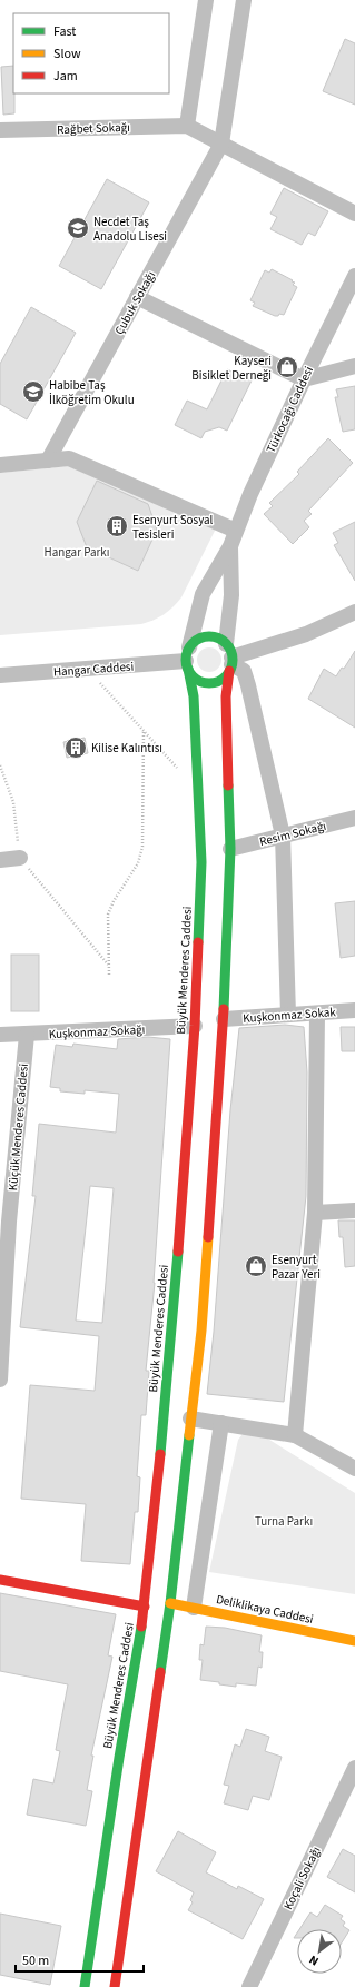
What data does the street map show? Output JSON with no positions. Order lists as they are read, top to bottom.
{
  "streets": {
    "street": [
      "Rağbet Sokağı",
      "Çubuk Sokağı",
      "Türkocağı Caddesi",
      "Hangar Caddesi",
      "Resim Sokağı",
      "Büyük Menderes Caddesi",
      "Kuşkonmaz Sokak",
      "Kuşkonmaz Sokağı",
      "Küçük Menderes Caddesi",
      "Deliklikaya Caddesi",
      "Koçali Sokağı"
    ]
  },
  "crossings": [
    ["Türkocağı Caddesi", "Hangar Caddesi"],
    ["Türkocağı Caddesi", "Büyük Menderes Caddesi"],
    ["Hangar Caddesi", "Büyük Menderes Caddesi"],
    ["Büyük Menderes Caddesi", "Kuşkonmaz Sokağı"],
    ["Kuşkonmaz Sokağı", "Küçük Menderes Caddesi"]
  ],
  "parks": ["Hangar Parkı", "Turna Parkı"],
  "places": {
    "school or university": ["Necdet Taş Anadolu Lisesi", "Habibe Taş İlköğretim Okulu"],
    "shop": ["Kayseri Bisiklet Derneği", "Esenyurt Pazar Yeri"],
    "building": ["Esenyurt Sosyal Tesisleri", "Kilise Kalıntısı"]
  },
  "legend": ["Fast", "Slow", "Jam"],
  "scale_bar": "50 m",
  "north": "bottom left"
}
